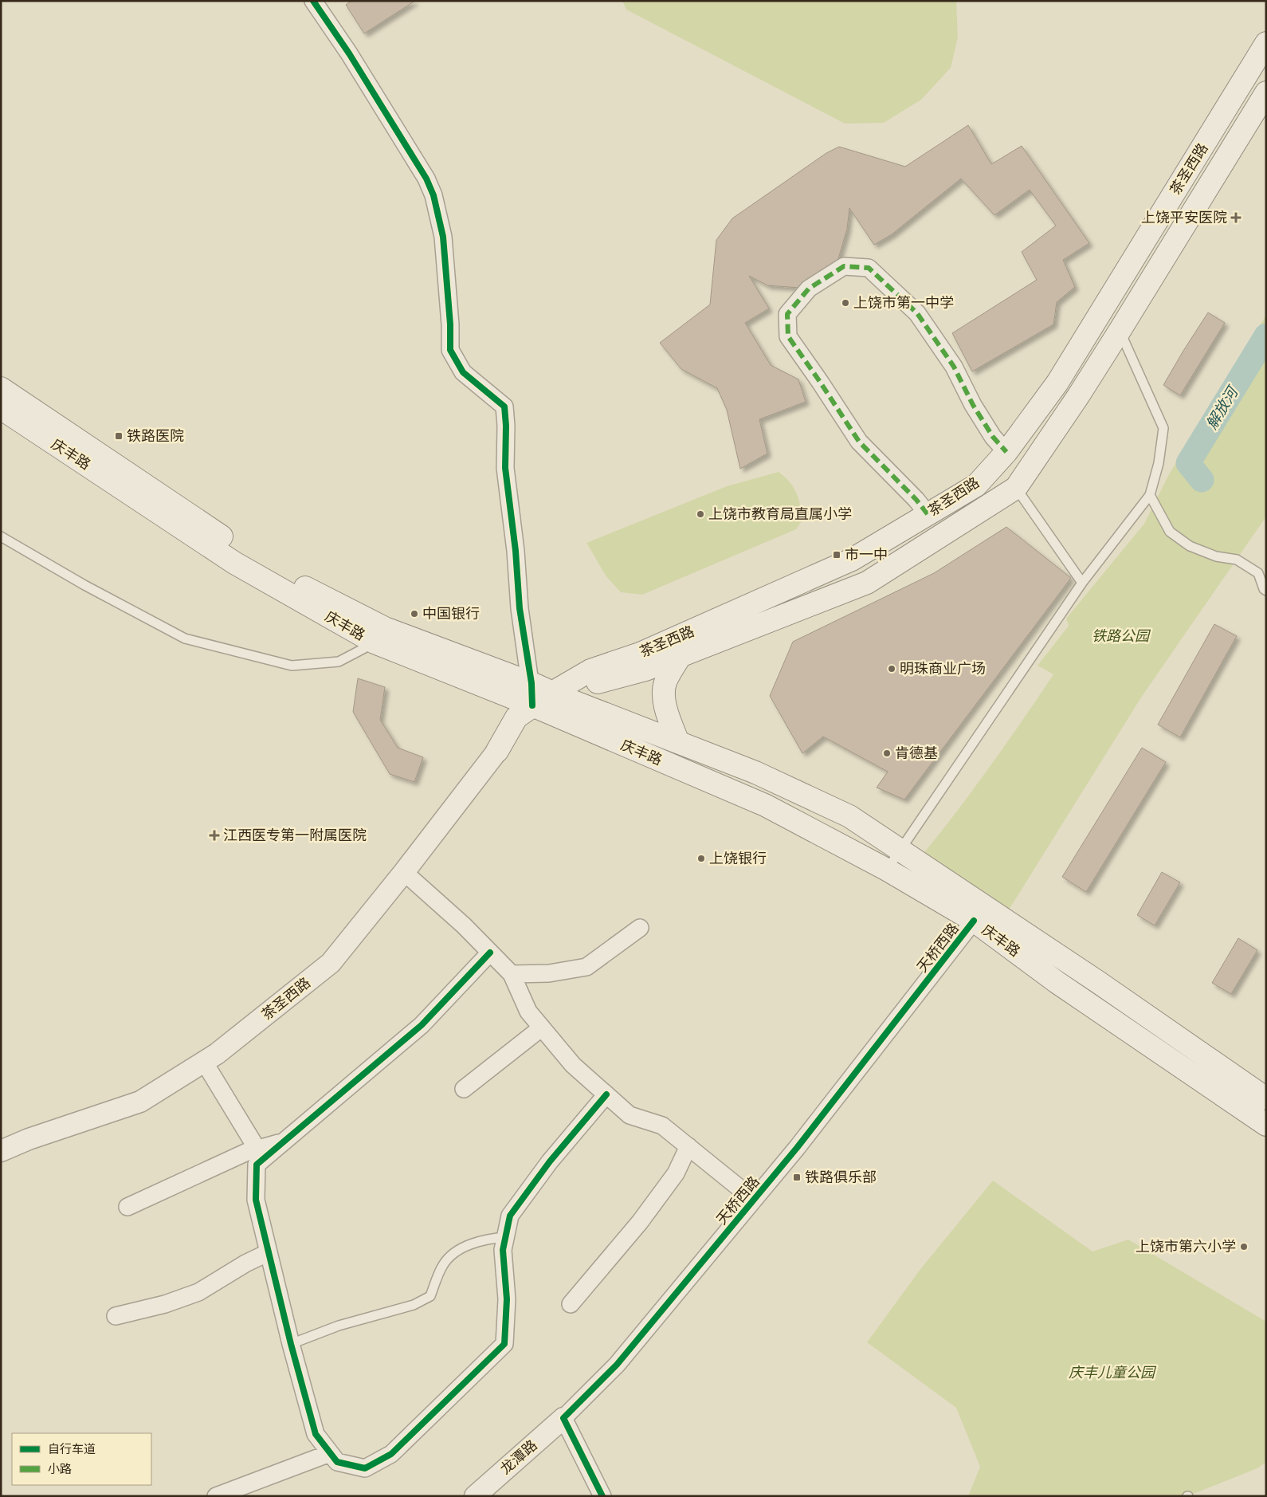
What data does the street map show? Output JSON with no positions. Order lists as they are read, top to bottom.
{
  "streets": {
    "main road": ["茶圣西路", "庆丰路"],
    "street": ["天桥西路", "龙潭路"]
  },
  "crossings": [
    ["茶圣西路", "庆丰路"],
    ["庆丰路", "天桥西路"],
    ["天桥西路", "龙潭路"]
  ],
  "water": ["解放河"],
  "parks": ["铁路公园", "庆丰儿童公园"],
  "places": {
    "health": ["上饶平安医院", "江西医专第一附属医院"],
    "other": [
      "上饶市第一中学",
      "上饶市教育局直属小学",
      "中国银行",
      "明珠商业广场",
      "肯德基",
      "上饶银行",
      "上饶市第六小学"
    ],
    "transit": ["铁路医院", "市一中", "铁路俱乐部"]
  },
  "legend": ["自行车道", "小路"]
}
